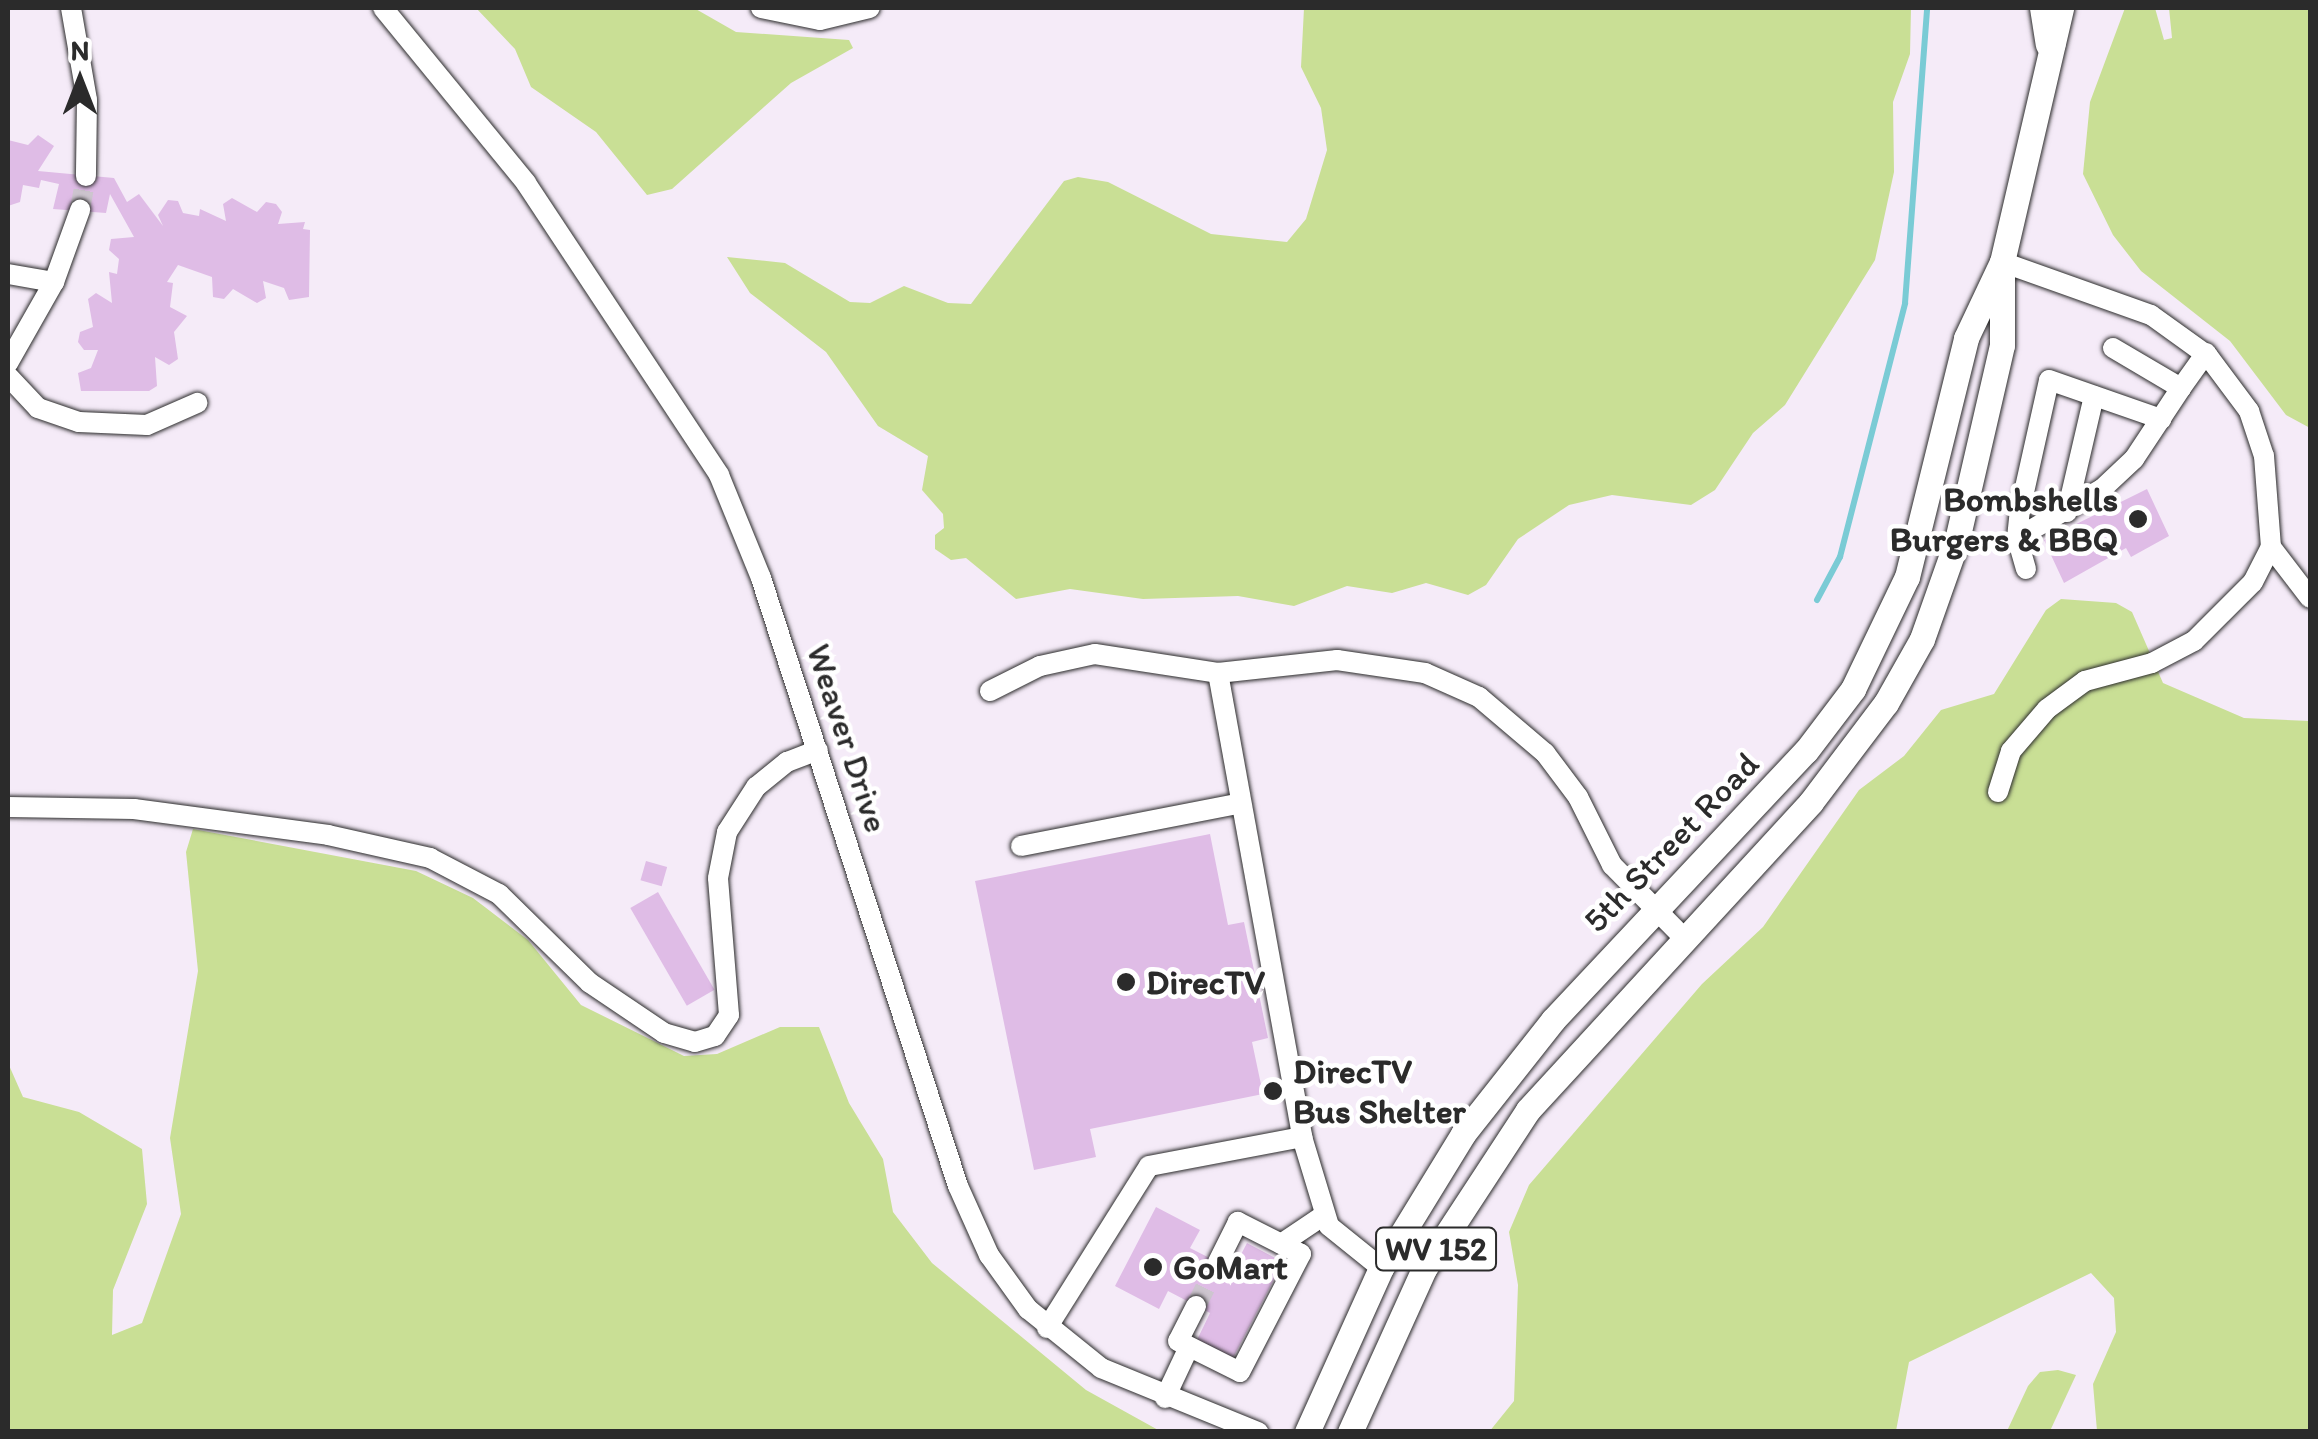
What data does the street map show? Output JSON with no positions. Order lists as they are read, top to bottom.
{
  "streets": {
    "main road": ["5th Street Road", "WV 152"],
    "street": ["Weaver Drive"]
  },
  "places": [
    "Bombshells Burgers & BBQ",
    "DirecTV",
    "DirecTV Bus Shelter",
    "GoMart"
  ],
  "north": "top"
}
